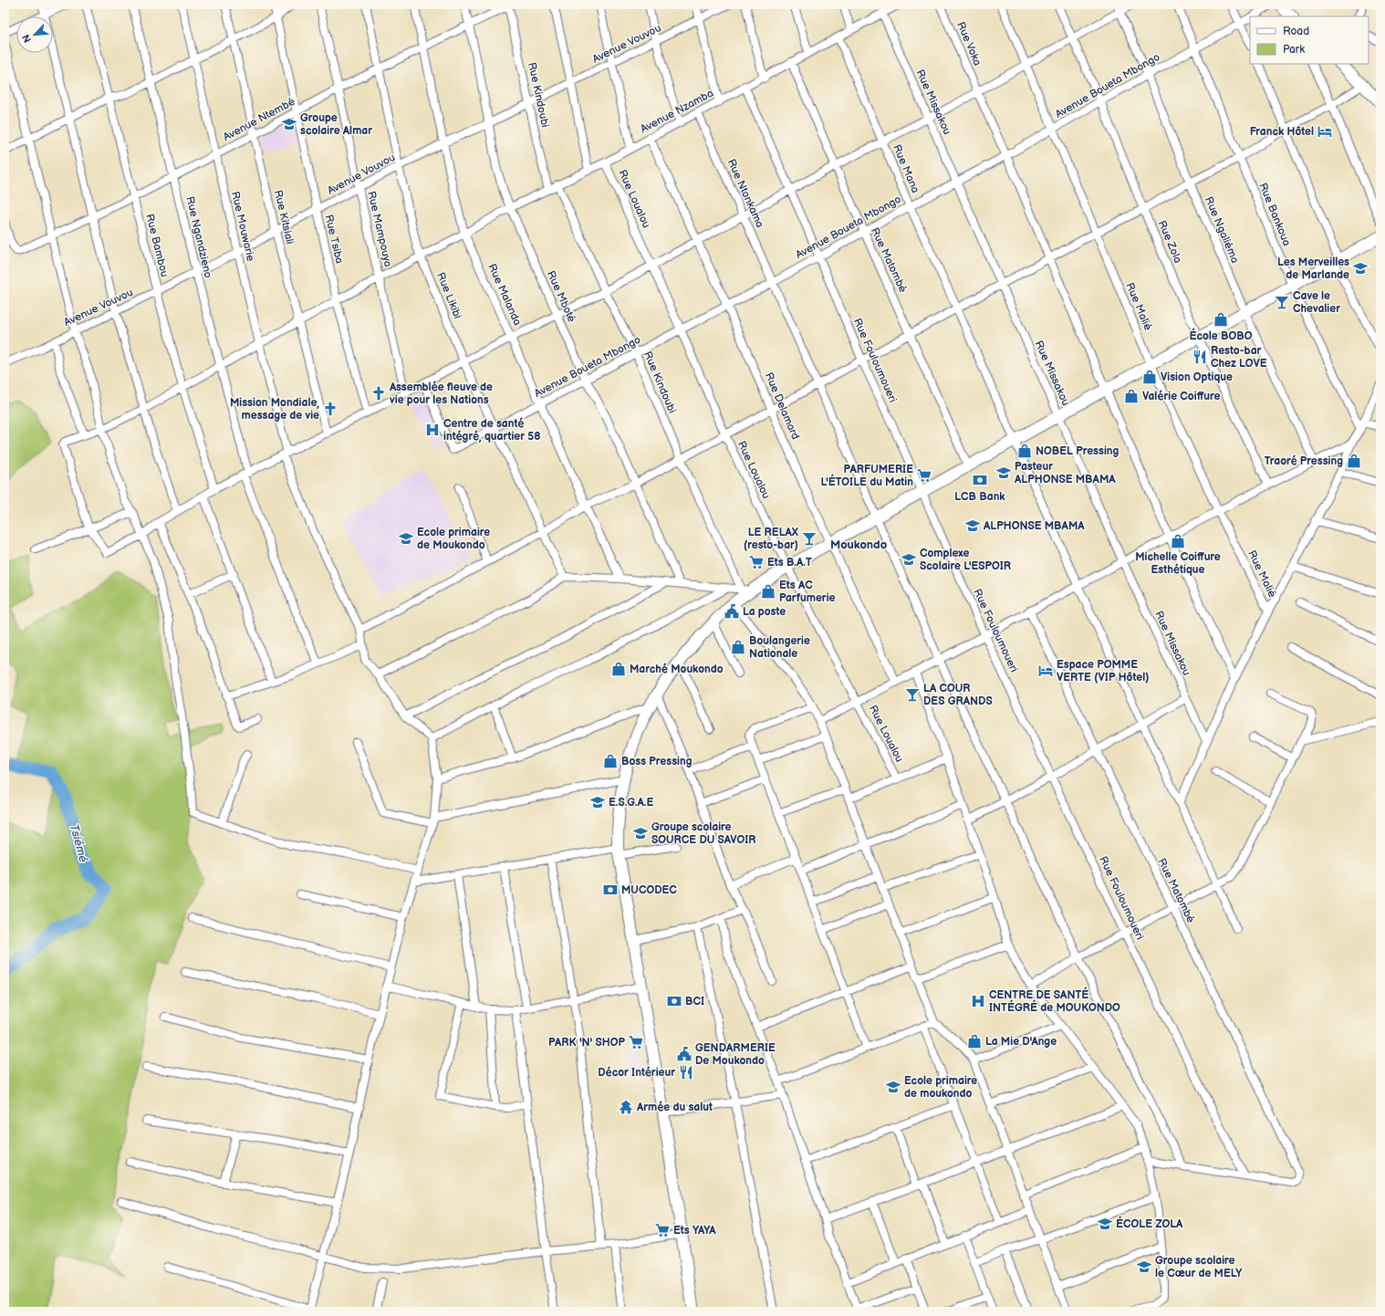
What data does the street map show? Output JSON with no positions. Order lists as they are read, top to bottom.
{
  "streets": {
    "street": [
      "Avenue Vouvou",
      "Rue Voka",
      "Avenue Boueta Mbongo",
      "Rue Kindoubi",
      "Rue Missakou",
      "Avenue Nzamba",
      "Avenue Ntembé",
      "Rue Mana",
      "Rue Ntonkama",
      "Rue Loualou",
      "Rue Bankoua",
      "Rue Kitsiali",
      "Rue Mouwarie",
      "Rue Mampouya",
      "Rue Ngaliéma",
      "Rue Ngandzieno",
      "Rue Tsiba",
      "Rue Zola",
      "Rue Bambou",
      "Rue Matombé",
      "Rue Malanda",
      "Rue Likibi",
      "Rue Mboté",
      "Rue Malié",
      "Rue Fouloumoueri",
      "Rue Delamard"
    ]
  },
  "crossings": [
    ["Avenue Vouvou", "Rue Kindoubi"],
    ["Avenue Vouvou", "Rue Kitsiali"],
    ["Avenue Vouvou", "Rue Mouwarie"],
    ["Avenue Vouvou", "Rue Mampouya"],
    ["Avenue Vouvou", "Rue Ngandzieno"],
    ["Avenue Vouvou", "Rue Tsiba"],
    ["Avenue Vouvou", "Rue Bambou"],
    ["Avenue Vouvou", "Rue Malanda"],
    ["Avenue Vouvou", "Rue Likibi"],
    ["Avenue Vouvou", "Rue Mboté"],
    ["Rue Voka", "Avenue Boueta Mbongo"],
    ["Avenue Boueta Mbongo", "Rue Kindoubi"],
    ["Avenue Boueta Mbongo", "Rue Missakou"],
    ["Avenue Boueta Mbongo", "Rue Mana"],
    ["Avenue Boueta Mbongo", "Rue Ntonkama"],
    ["Avenue Boueta Mbongo", "Rue Loualou"],
    ["Avenue Boueta Mbongo", "Rue Bankoua"],
    ["Avenue Boueta Mbongo", "Rue Ngaliéma"],
    ["Avenue Boueta Mbongo", "Rue Zola"],
    ["Avenue Boueta Mbongo", "Rue Matombé"],
    ["Avenue Boueta Mbongo", "Rue Malanda"],
    ["Avenue Boueta Mbongo", "Rue Likibi"],
    ["Avenue Boueta Mbongo", "Rue Mboté"],
    ["Avenue Boueta Mbongo", "Rue Malié"],
    ["Avenue Boueta Mbongo", "Rue Fouloumoueri"],
    ["Avenue Boueta Mbongo", "Rue Delamard"],
    ["Rue Kindoubi", "Avenue Nzamba"],
    ["Rue Kindoubi", "Avenue Ntembé"],
    ["Rue Missakou", "Avenue Nzamba"],
    ["Avenue Nzamba", "Rue Mana"],
    ["Avenue Nzamba", "Rue Ntonkama"],
    ["Avenue Nzamba", "Rue Loualou"],
    ["Avenue Nzamba", "Rue Kitsiali"],
    ["Avenue Nzamba", "Rue Mouwarie"],
    ["Avenue Nzamba", "Rue Mampouya"],
    ["Avenue Nzamba", "Rue Ngandzieno"],
    ["Avenue Nzamba", "Rue Tsiba"],
    ["Avenue Nzamba", "Rue Bambou"],
    ["Avenue Nzamba", "Rue Matombé"],
    ["Avenue Nzamba", "Rue Malanda"],
    ["Avenue Nzamba", "Rue Likibi"],
    ["Avenue Nzamba", "Rue Mboté"],
    ["Avenue Nzamba", "Rue Fouloumoueri"],
    ["Avenue Nzamba", "Rue Delamard"],
    ["Avenue Ntembé", "Rue Kitsiali"],
    ["Avenue Ntembé", "Rue Mouwarie"],
    ["Avenue Ntembé", "Rue Mampouya"],
    ["Avenue Ntembé", "Rue Ngandzieno"],
    ["Avenue Ntembé", "Rue Tsiba"],
    ["Avenue Ntembé", "Rue Bambou"],
    ["Avenue Ntembé", "Rue Malanda"],
    ["Avenue Ntembé", "Rue Likibi"],
    ["Avenue Ntembé", "Rue Mboté"],
    ["Rue Matombé", "Rue Fouloumoueri"]
  ],
  "districts": ["Moukondo"],
  "water": ["Tsiémé"],
  "places": {
    "school or university": [
      "Groupe scolaire Almar",
      "Les Merveilles de Marlande",
      "Pasteur ALPHONSE MBAMA",
      "ALPHONSE MBAMA",
      "Ecole primaire de Moukondo",
      "Complexe Scolaire L'ESPOIR",
      "E.S.G.A.E",
      "Groupe scolaire SOURCE DU SAVOIR",
      "Ecole primaire de moukondo",
      "ÉCOLE ZOLA",
      "Groupe scolaire le Cœur de MELY"
    ],
    "hotel": ["Franck Hôtel", "Espace POMME VERTE (VIP Hôtel)"],
    "bar": ["Cave le Chevalier", "LE RELAX (resto-bar)", "LA COUR DES GRANDS"],
    "shop": [
      "École BOBO",
      "Vision Optique",
      "Valérie Coiffure",
      "NOBEL Pressing",
      "Traoré Pressing",
      "Michelle Coiffure Esthétique",
      "Ets AC Parfumerie",
      "Boulangerie Nationale",
      "Marché Moukondo",
      "Boss Pressing",
      "La Mie D'Ange"
    ],
    "restaurant": ["Resto-bar Chez LOVE", "Décor Intérieur"],
    "church": ["Assemblée fleuve de vie pour les Nations", "Mission Mondiale, message de vie"],
    "hospital": ["Centre de santé intégré, quartier 58", "CENTRE DE SANTÉ INTÉGRÉ de MOUKONDO"],
    "supermarket": [
      "PARFUMERIE L'ÉTOILE du Matin",
      "Ets B.A.T",
      "PARK 'N' SHOP",
      "Ets YAYA"
    ],
    "bank": ["LCB Bank", "MUCODEC", "BCI"],
    "public building": ["La poste", "GENDARMERIE De Moukondo"],
    "temple": ["Armée du salut"]
  },
  "legend": ["Road", "Park"],
  "north": "bottom left"
}
